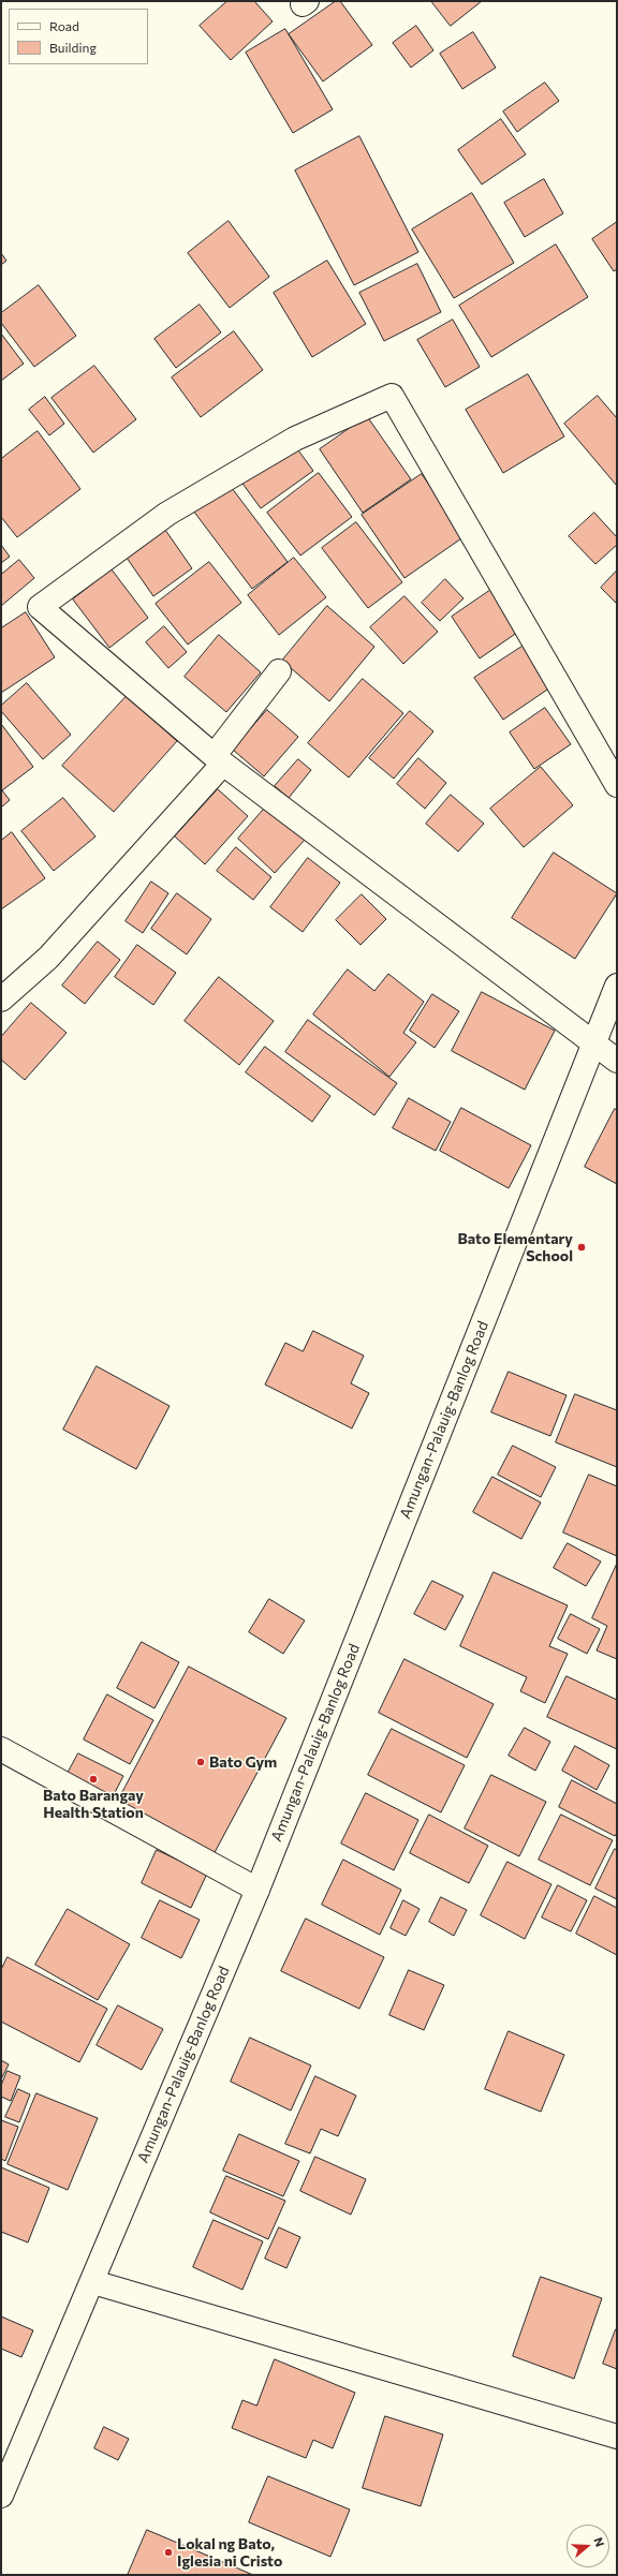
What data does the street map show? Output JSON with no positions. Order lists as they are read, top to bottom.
{
  "streets": {
    "street": ["Amungan-Palauig-Banlog Road"]
  },
  "places": [
    "Bato Elementary School",
    "Bato Gym",
    "Bato Barangay Health Station",
    "Lokal ng Bato, Iglesia ni Cristo"
  ],
  "legend": ["Road", "Building"],
  "north": "right"
}
